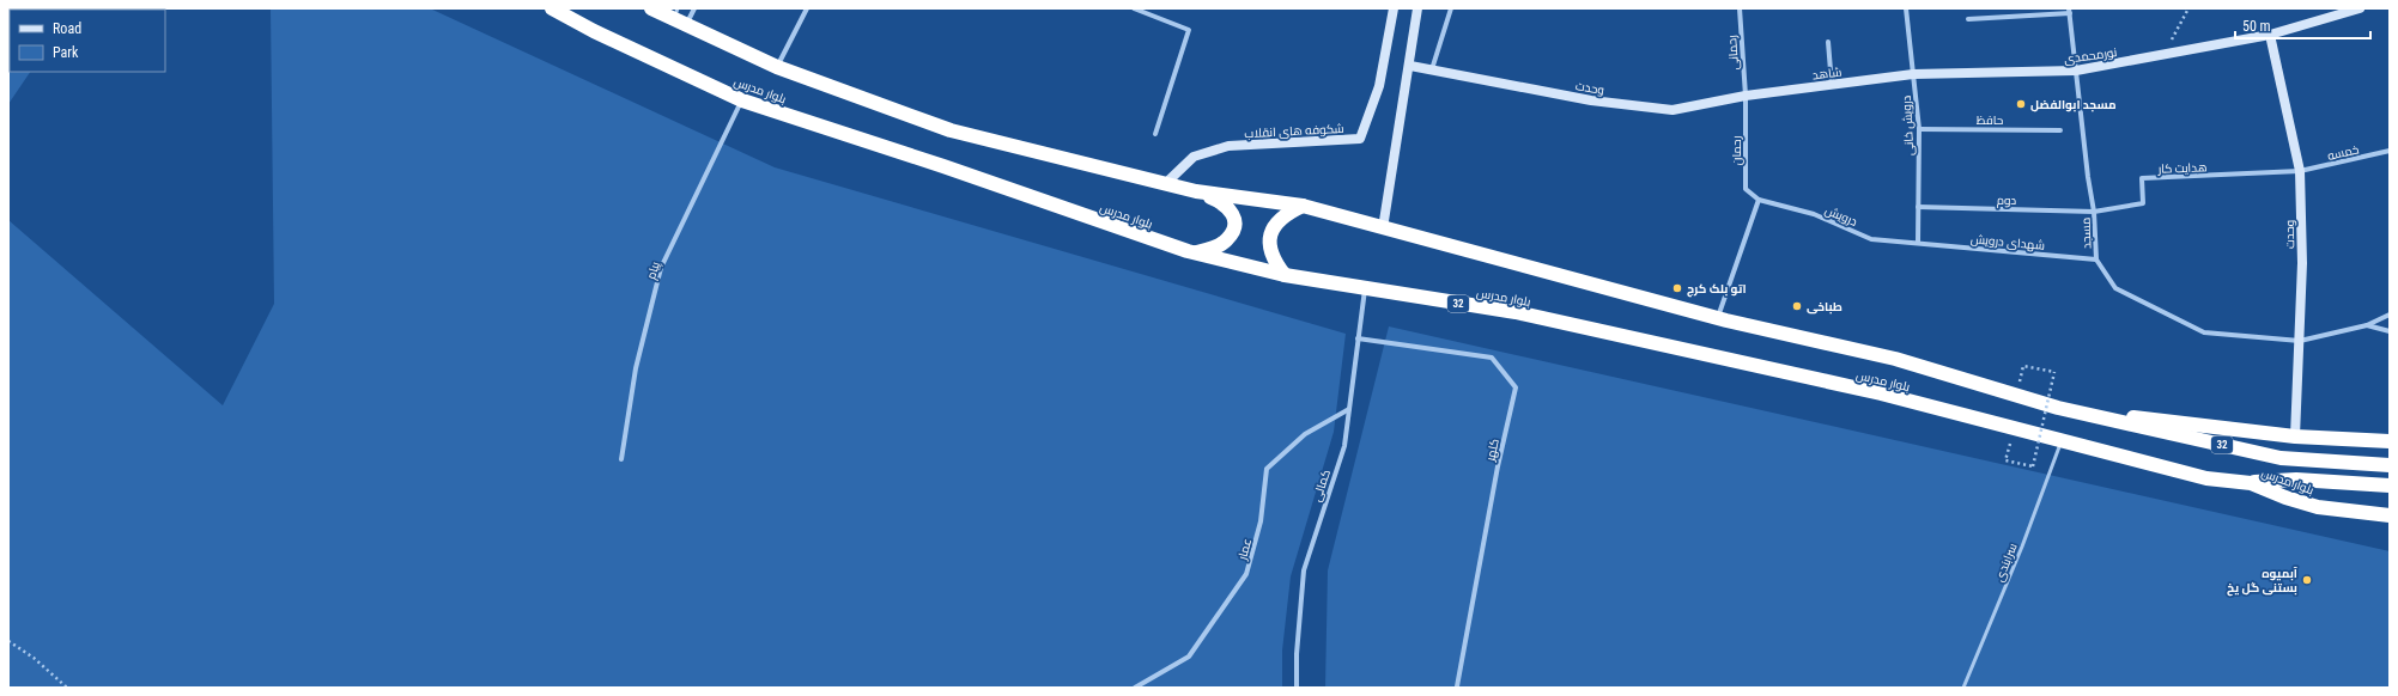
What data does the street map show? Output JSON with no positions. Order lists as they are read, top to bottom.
{
  "streets": {
    "highway": ["بلوار مدرس", "32"],
    "street": [
      "رحمانی",
      "نورمحمدی",
      "شاهد",
      "وحدت",
      "حافظ",
      "درویش خانی",
      "شکوفه های انقلاب",
      "رحمان",
      "خمسه",
      "هدایت کار",
      "دوم",
      "درویش",
      "مسجد",
      "شهدای درویش",
      "پیام",
      "کلهر",
      "کمالی",
      "عمار"
    ],
    "lane": ["سرابندی"]
  },
  "crossings": [
    ["رحمانی", "شاهد"],
    ["رحمانی", "وحدت"],
    ["رحمانی", "رحمان"],
    ["نورمحمدی", "شاهد"],
    ["نورمحمدی", "وحدت"],
    ["نورمحمدی", "درویش خانی"],
    ["نورمحمدی", "مسجد"],
    ["شاهد", "وحدت"],
    ["شاهد", "درویش خانی"],
    ["شاهد", "رحمان"],
    ["وحدت", "رحمان"],
    ["وحدت", "خمسه"],
    ["وحدت", "هدایت کار"],
    ["وحدت", "مسجد"],
    ["بلوار مدرس", "شکوفه های انقلاب"],
    ["بلوار مدرس", "پیام"],
    ["بلوار مدرس", "32"],
    ["بلوار مدرس", "کمالی"],
    ["بلوار مدرس", "سرابندی"],
    ["حافظ", "درویش خانی"],
    ["درویش خانی", "دوم"],
    ["درویش خانی", "درویش"],
    ["درویش خانی", "شهدای درویش"],
    ["رحمان", "درویش"],
    ["خمسه", "هدایت کار"],
    ["هدایت کار", "دوم"],
    ["هدایت کار", "مسجد"],
    ["دوم", "مسجد"],
    ["درویش", "شهدای درویش"],
    ["مسجد", "شهدای درویش"],
    ["کلهر", "کمالی"],
    ["کمالی", "عمار"]
  ],
  "places": [
    "مسجد ابوالفضل",
    "اتو بلک کرج",
    "طباخی",
    "آبمیوه بستنی گل یخ"
  ],
  "legend": ["Road", "Park"],
  "scale_bar": "50 m"
}
